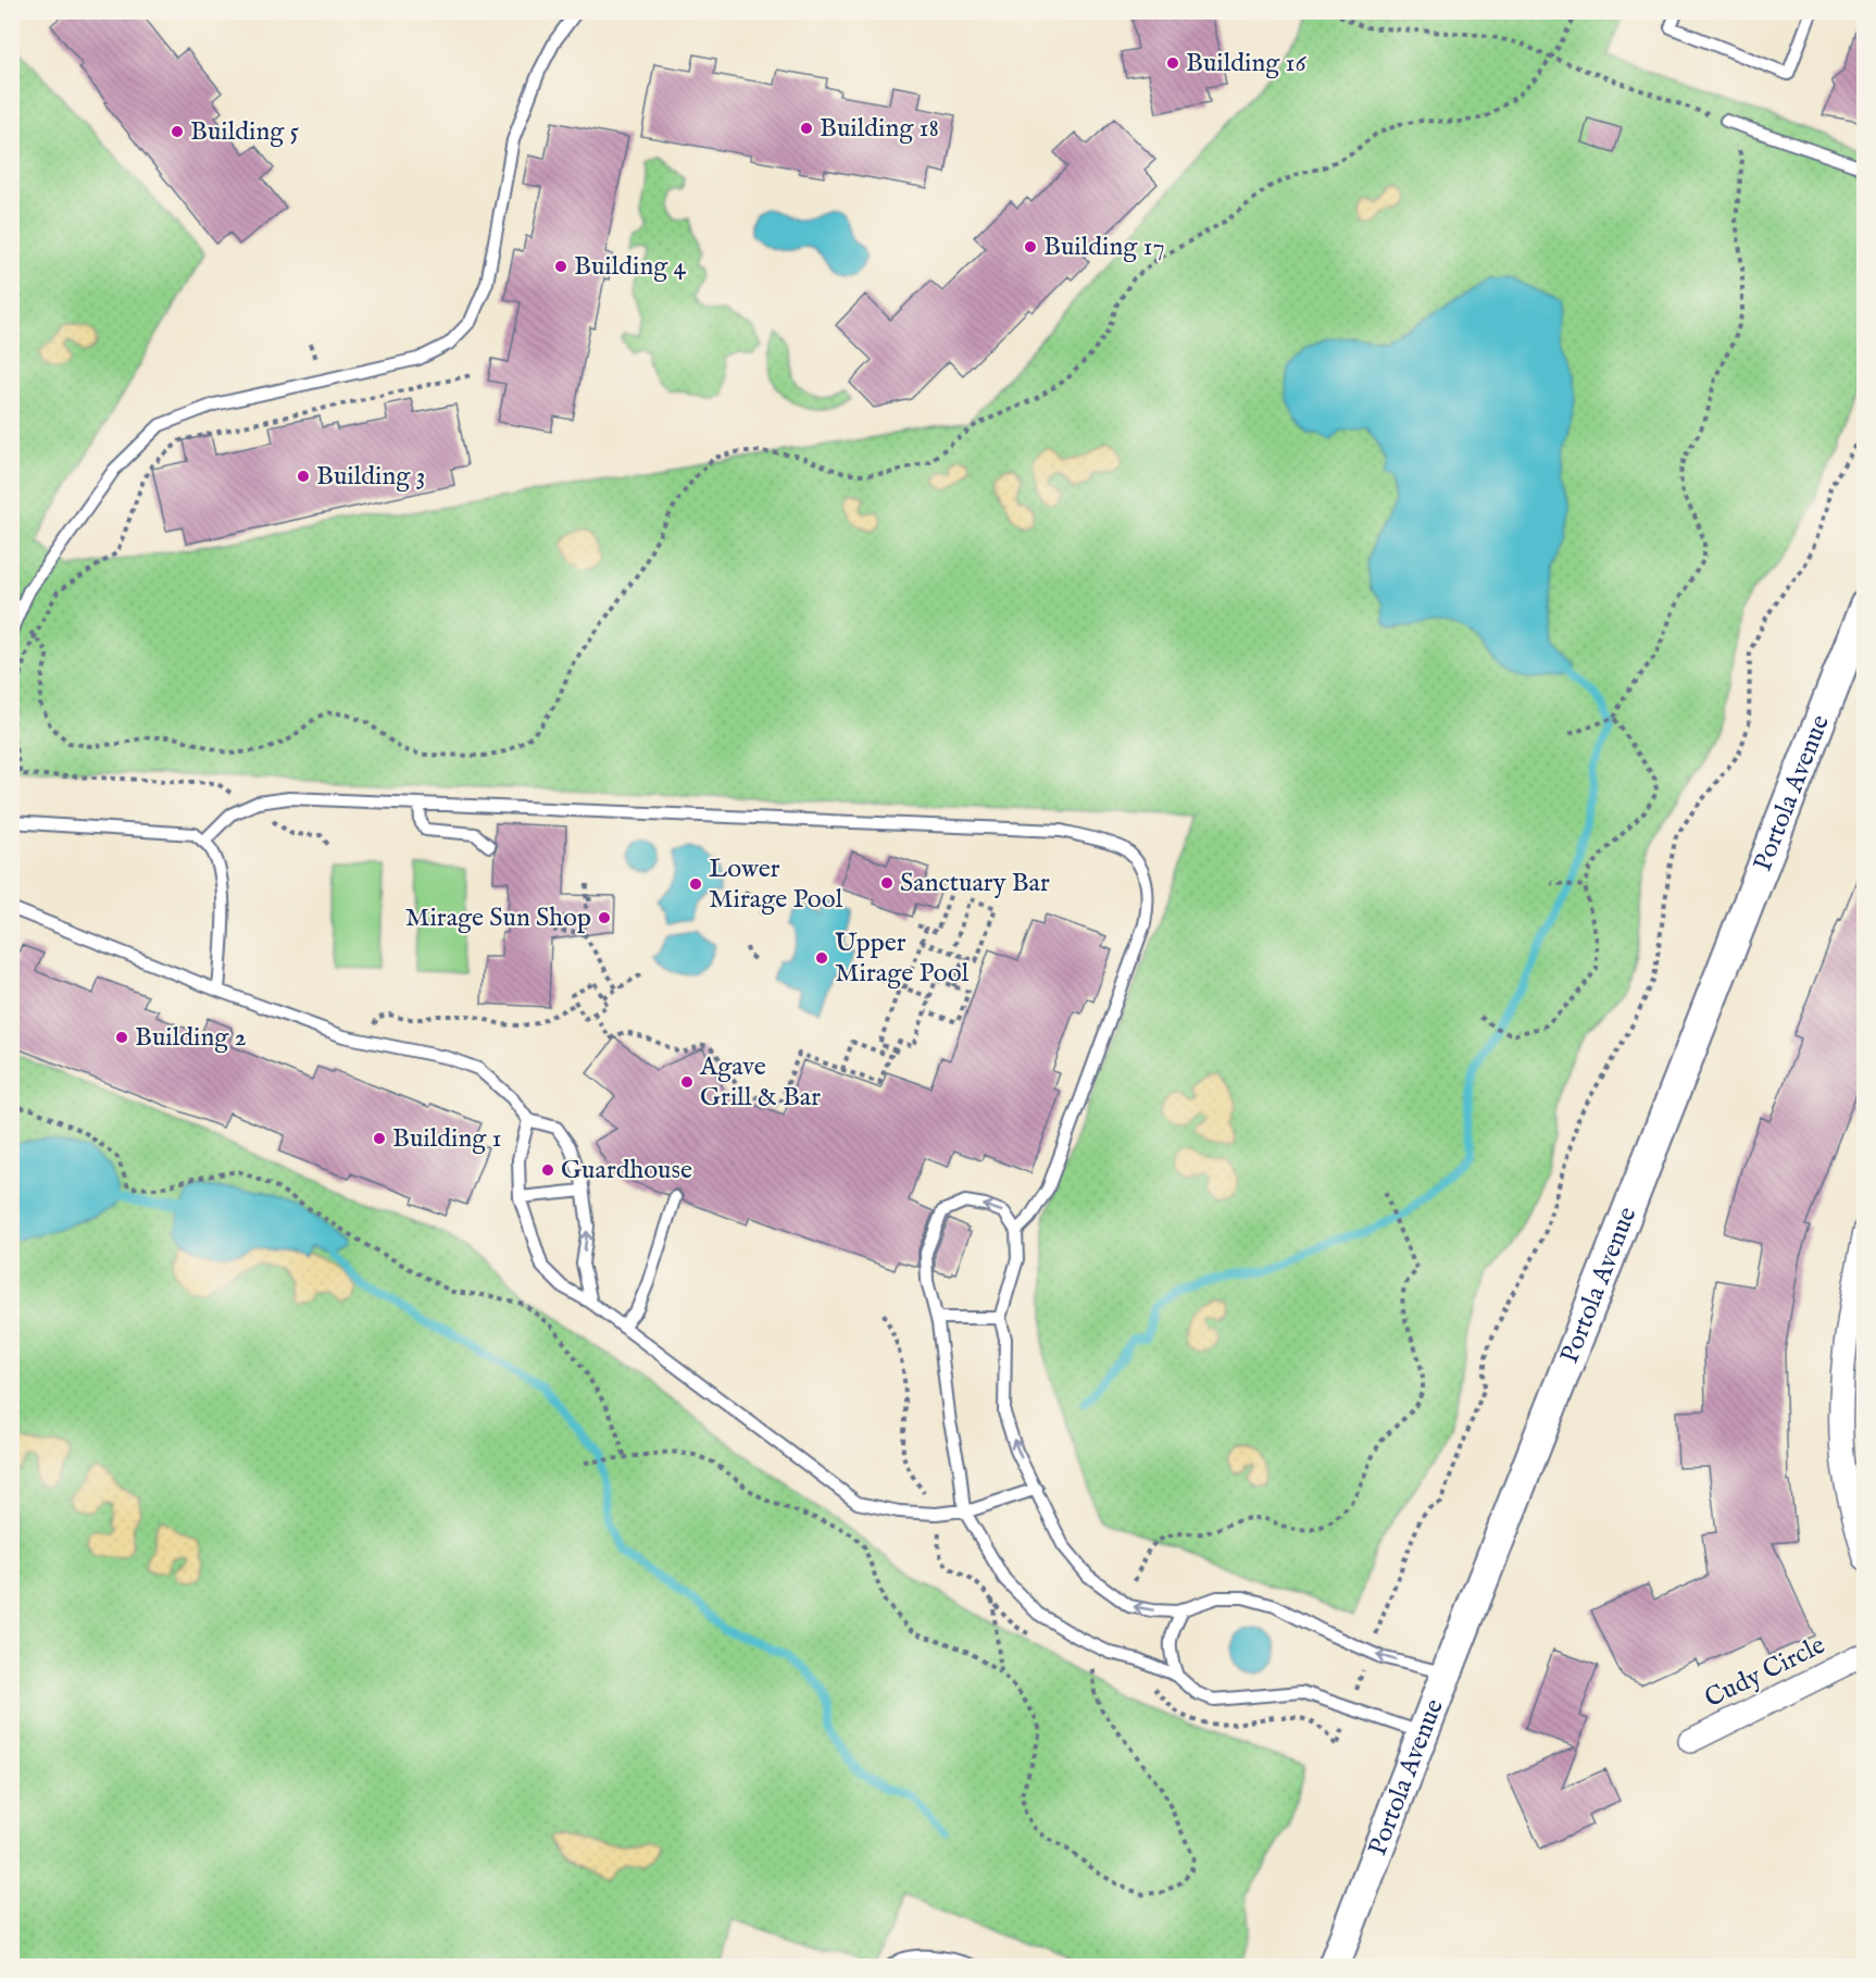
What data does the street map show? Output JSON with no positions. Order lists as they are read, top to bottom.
{
  "streets": {
    "main road": ["Portola Avenue"],
    "street": ["Cudy Circle"]
  },
  "places": [
    "Building 16",
    "Building 18",
    "Building 5",
    "Building 17",
    "Building 4",
    "Building 3",
    "Sanctuary Bar",
    "Lower Mirage Pool",
    "Mirage Sun Shop",
    "Upper Mirage Pool",
    "Building 2",
    "Agave Grill & Bar",
    "Building 1",
    "Guardhouse"
  ]
}
